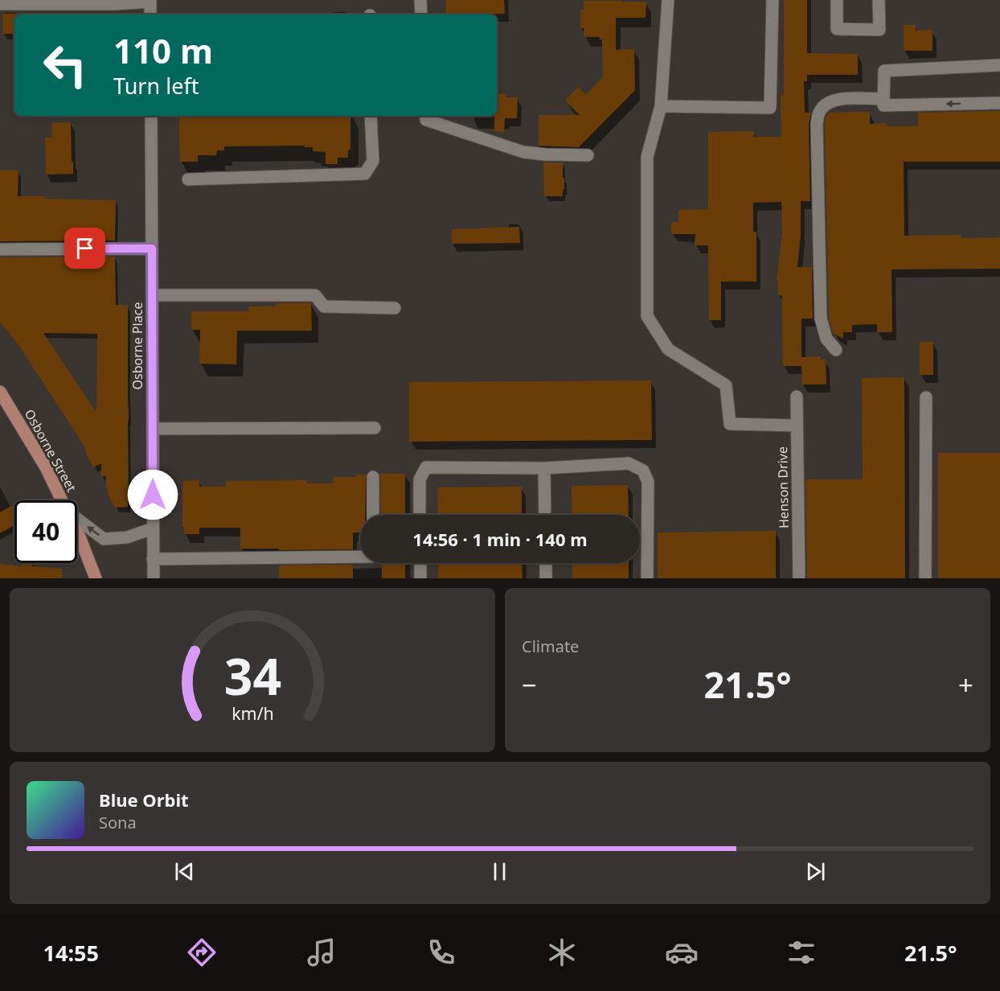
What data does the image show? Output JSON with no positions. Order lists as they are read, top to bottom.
{
  "streets": {
    "main road": ["Osborne Street"],
    "street": ["Osborne Place", "Henson Drive"]
  },
  "page": {
    "turn": ["110 m", "Turn left"],
    "limit": "40",
    "trip": "14:56 · 1 min · 140 m",
    "tile": "Climate",
    "heat": ["−", "21.5°", "+"],
    "song": ["Blue Orbit", "Sona"],
    "tabs": ["14:55", "21.5°"],
    "gauge": ["34", "km/h"]
  }
}
